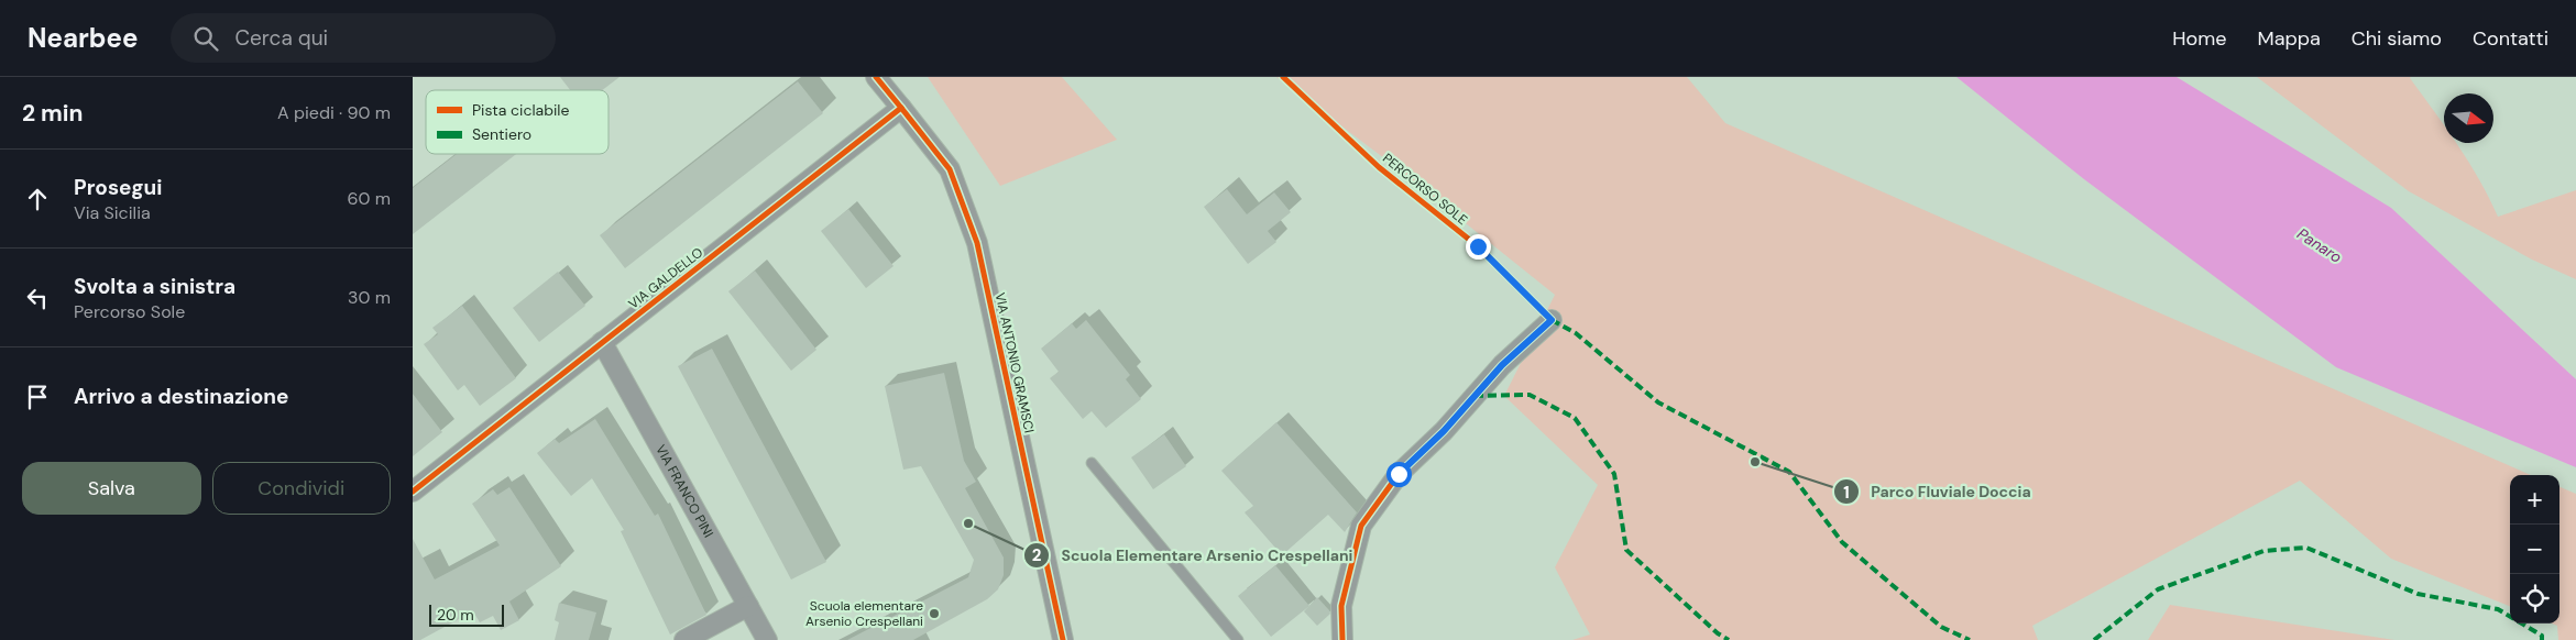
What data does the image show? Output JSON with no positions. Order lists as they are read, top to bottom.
{
  "streets": {
    "street": ["VIA GALDELLO", "VIA ANTONIO GRAMSCI", "VIA FRANCO PINI"],
    "cycle path": ["PERCORSO SOLE"]
  },
  "crossings": [
    ["VIA GALDELLO", "VIA ANTONIO GRAMSCI"],
    ["VIA GALDELLO", "VIA FRANCO PINI"]
  ],
  "water": ["Panaro"],
  "places": ["Parco Fluviale Doccia", "Scuola Elementare Arsenio Crespellani", "Scuola elementare Arsenio Crespellani"],
  "legend": ["Pista ciclabile", "Sentiero"],
  "scale_bar": "20 m",
  "north": "right",
  "page": {
    "header": "Nearbee",
    "search": "Cerca qui",
    "nav": [
      "Home",
      "Mappa",
      "Chi siamo",
      "Contatti"
    ],
    "heading": ["2 min", "A piedi · 90 m"],
    "list": [
      ["Prosegui", "Via Sicilia", "60 m"],
      ["Svolta a sinistra", "Percorso Sole", "30 m"],
      "Arrivo a destinazione"
    ],
    "buttons": ["Salva", "Condividi"],
    "map_buttons": ["+", "−"],
    "scale": "20 m"
  }
}
